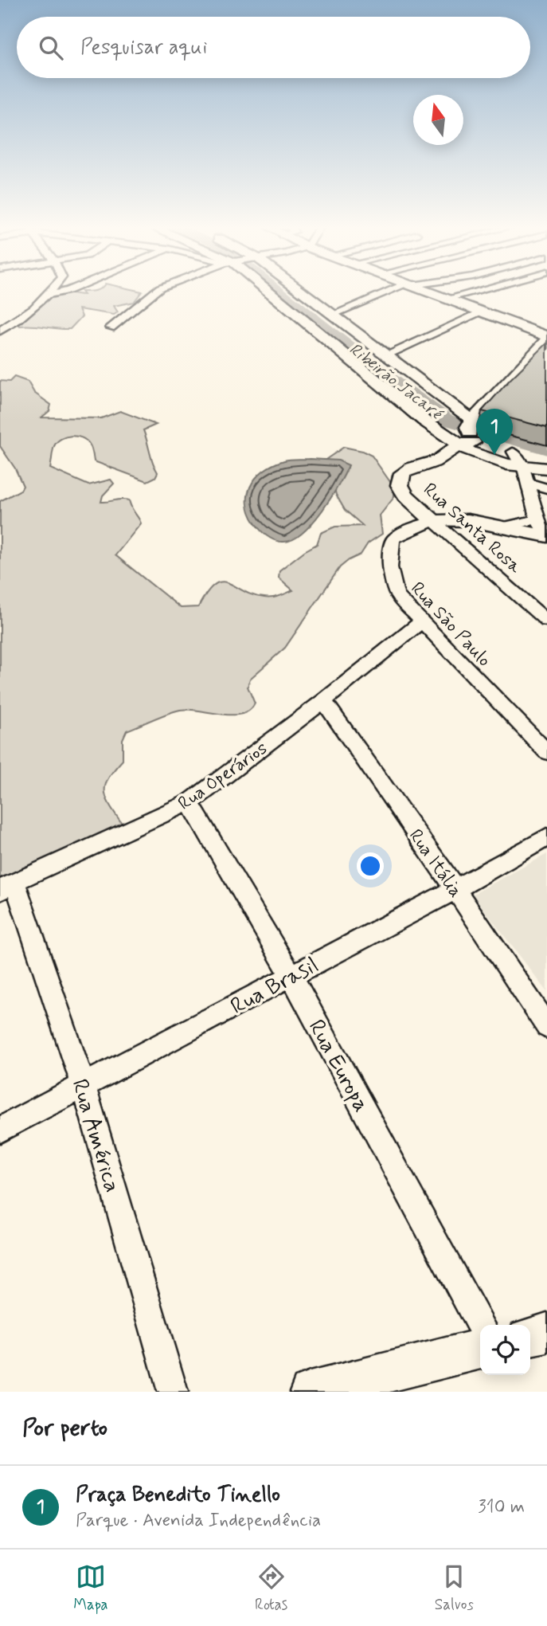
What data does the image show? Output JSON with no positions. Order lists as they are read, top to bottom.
{
  "streets": {
    "main road": ["Rua Santa Rosa"],
    "street": [
      "Rua São Paulo",
      "Rua Operários",
      "Rua Itália",
      "Rua Brasil",
      "Rua Europa",
      "Rua América"
    ]
  },
  "crossings": [
    ["Rua Santa Rosa", "Rua São Paulo"],
    ["Rua São Paulo", "Rua Operários"],
    ["Rua Operários", "Rua Itália"],
    ["Rua Operários", "Rua Europa"],
    ["Rua Operários", "Rua América"],
    ["Rua Itália", "Rua Brasil"],
    ["Rua Brasil", "Rua Europa"],
    ["Rua Brasil", "Rua América"]
  ],
  "water": ["Ribeirão Jacaré"],
  "north": "top",
  "page": {
    "search": "Pesquisar aqui",
    "pins": "1",
    "heading": "Por perto",
    "list": [
      {
        "mark": "1",
        "name": "Praça Benedito Tinello",
        "note": "Parque · Avenida Independência",
        "value": "310 m"
      }
    ],
    "nav": ["Mapa", "Rotas", "Salvos"]
  }
}
